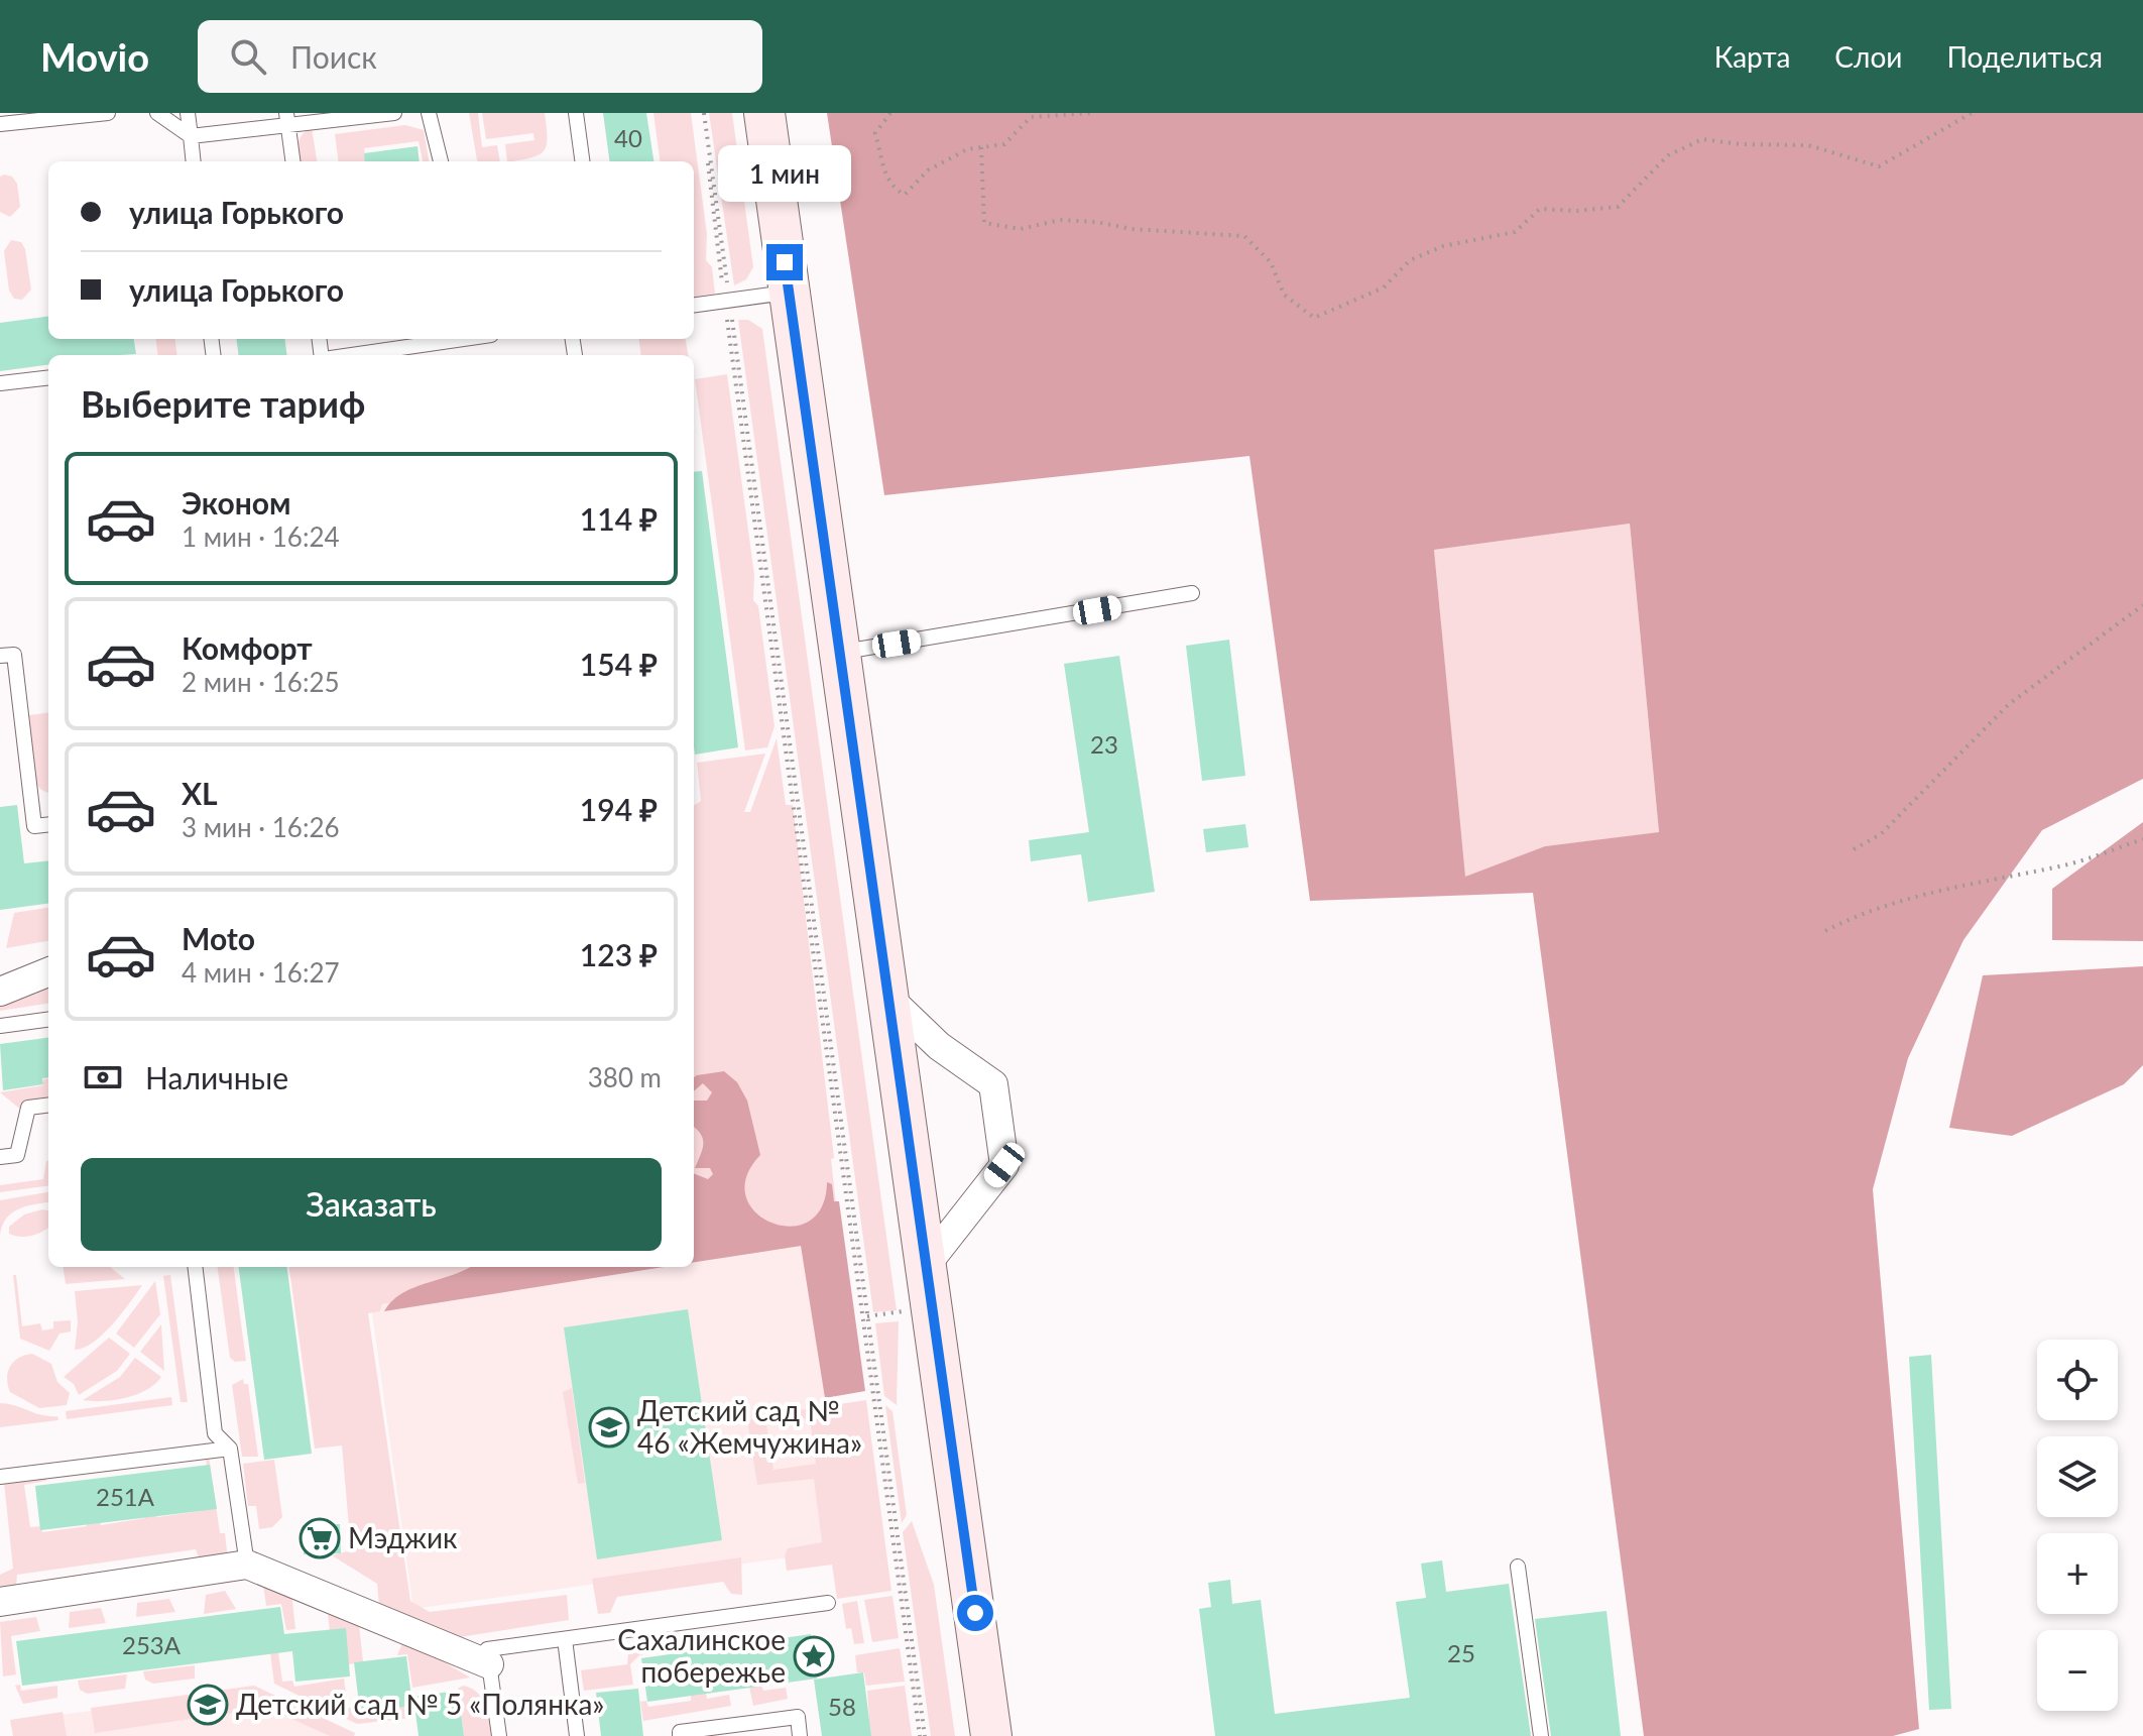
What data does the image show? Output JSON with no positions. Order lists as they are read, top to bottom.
{
  "places": {
    "school or university": ["Детский сад № 46 «Жемчужина»", "Детский сад № 5 «Полянка»"],
    "supermarket": ["Мэджик"],
    "place": ["Сахалинское побережье"]
  },
  "house_numbers": [
    "40",
    "23",
    "251А",
    "253А",
    "25",
    "58"
  ],
  "page": {
    "header": "Movio",
    "search": "Поиск",
    "nav": ["Карта", "Слои", "Поделиться"],
    "bubble": "1 мин",
    "banner": ["улица Горького", "улица Горького"],
    "heading": "Выберите тариф",
    "list": [
      {
        "name": "Эконом",
        "note": "1 мин · 16:24",
        "value": "114 ₽"
      },
      {
        "name": "Комфорт",
        "note": "2 мин · 16:25",
        "value": "154 ₽"
      },
      {
        "name": "XL",
        "note": "3 мин · 16:26",
        "value": "194 ₽"
      },
      {
        "name": "Moto",
        "note": "4 мин · 16:27",
        "value": "123 ₽"
      }
    ],
    "pay": ["Наличные", "380 m"],
    "buttons": "Заказать",
    "map_buttons": ["+", "−"]
  }
}
